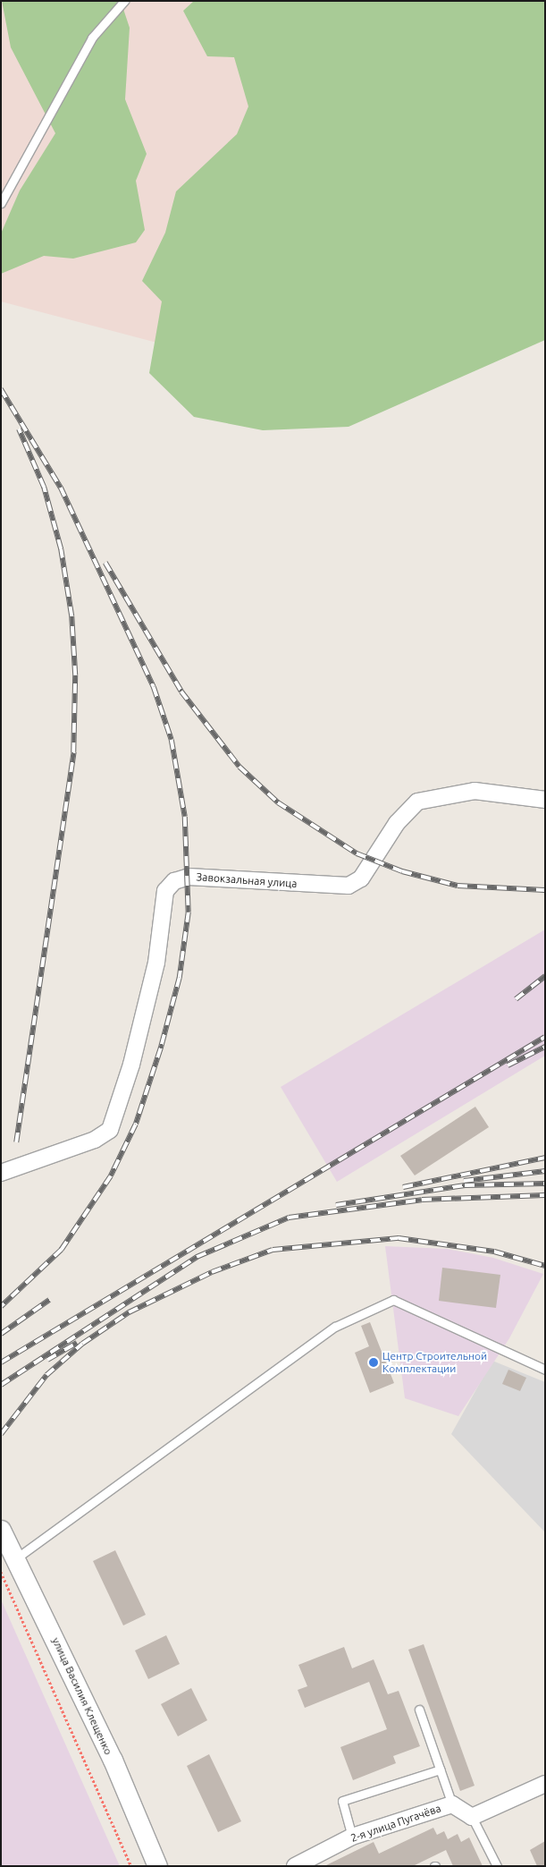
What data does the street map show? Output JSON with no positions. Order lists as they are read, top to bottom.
{
  "streets": {
    "street": ["Завокзальная улица", "улица Василия Клещенко", "2-я улица Пугачёва"]
  },
  "places": ["Центр Строительной Комплектации"]
}
